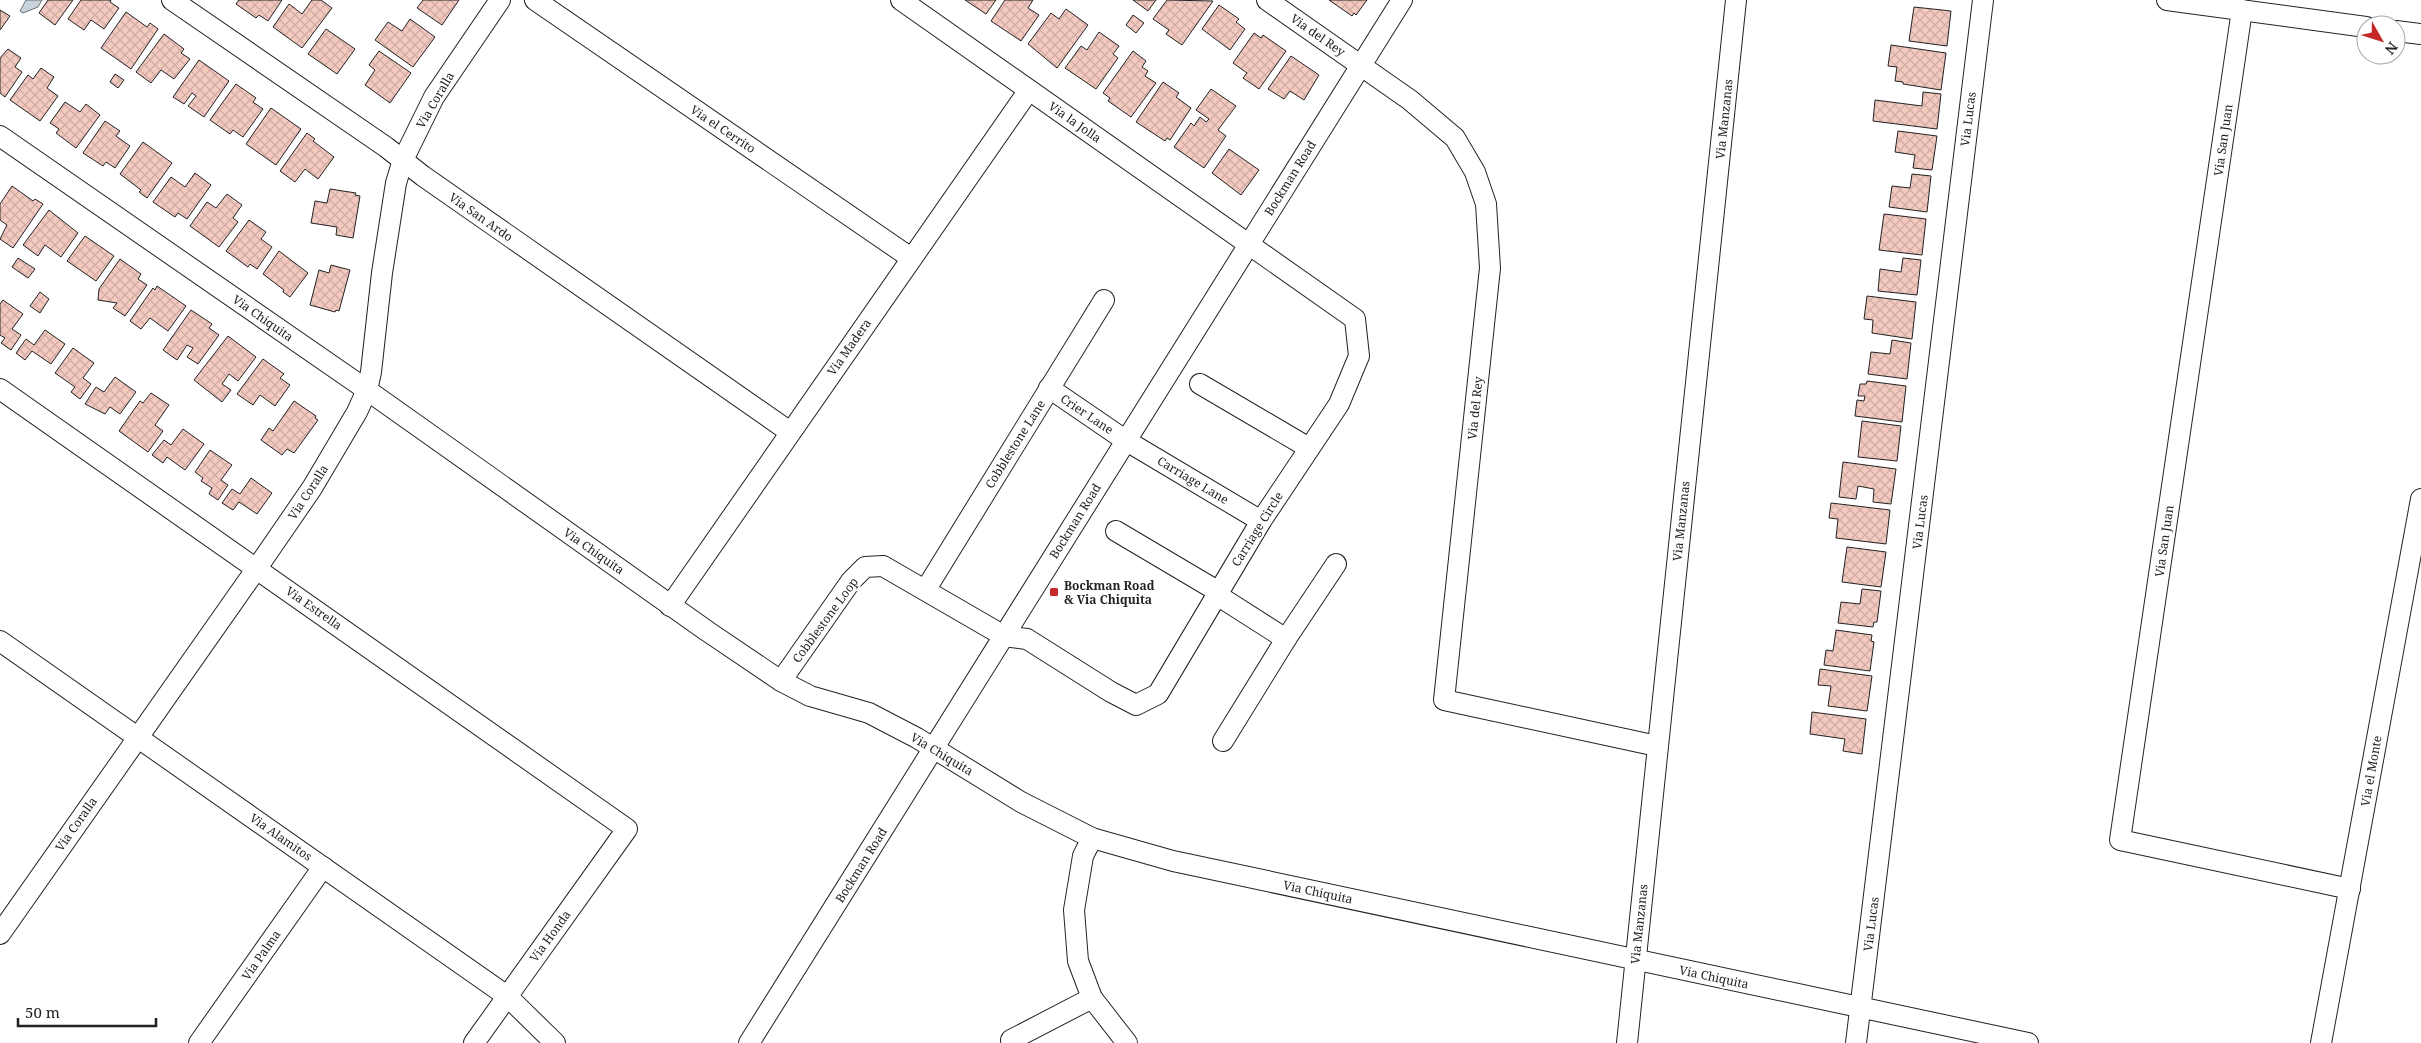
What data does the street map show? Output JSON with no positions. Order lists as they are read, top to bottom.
{
  "streets": {
    "street": [
      "Via del Rey",
      "Via Coralla",
      "Via Manzanas",
      "Via Lucas",
      "Via la Jolla",
      "Via el Cerrito",
      "Via San Juan",
      "Bockman Road",
      "Via San Ardo",
      "Via Chiquita",
      "Via Madera",
      "Crier Lane",
      "Cobblestone Lane",
      "Carriage Lane",
      "Carriage Circle",
      "Via Estrella",
      "Cobblestone Loop",
      "Via el Monte",
      "Via Alamitos",
      "Via Honda",
      "Via Palma"
    ]
  },
  "crossings": [
    ["Via del Rey", "Via Manzanas"],
    ["Via del Rey", "Bockman Road"],
    ["Via Coralla", "Via San Ardo"],
    ["Via Coralla", "Via Chiquita"],
    ["Via Coralla", "Via Estrella"],
    ["Via Coralla", "Via Alamitos"],
    ["Via Manzanas", "Via Chiquita"],
    ["Via Lucas", "Via Chiquita"],
    ["Via la Jolla", "Bockman Road"],
    ["Via la Jolla", "Via Madera"],
    ["Via la Jolla", "Carriage Circle"],
    ["Via el Cerrito", "Via Madera"],
    ["Via San Juan", "Via el Monte"],
    ["Bockman Road", "Via Chiquita"],
    ["Bockman Road", "Crier Lane"],
    ["Bockman Road", "Carriage Lane"],
    ["Bockman Road", "Carriage Circle"],
    ["Bockman Road", "Cobblestone Loop"],
    ["Via San Ardo", "Via Madera"],
    ["Via Chiquita", "Via Madera"],
    ["Via Chiquita", "Cobblestone Loop"],
    ["Crier Lane", "Cobblestone Lane"],
    ["Crier Lane", "Carriage Lane"],
    ["Cobblestone Lane", "Cobblestone Loop"],
    ["Carriage Lane", "Carriage Circle"],
    ["Carriage Circle", "Cobblestone Loop"],
    ["Via Estrella", "Via Honda"],
    ["Via Alamitos", "Via Honda"],
    ["Via Alamitos", "Via Palma"]
  ],
  "places": {
    "transit": ["Bockman Road & Via Chiquita"]
  },
  "scale_bar": "50 m",
  "north": "bottom right"
}
